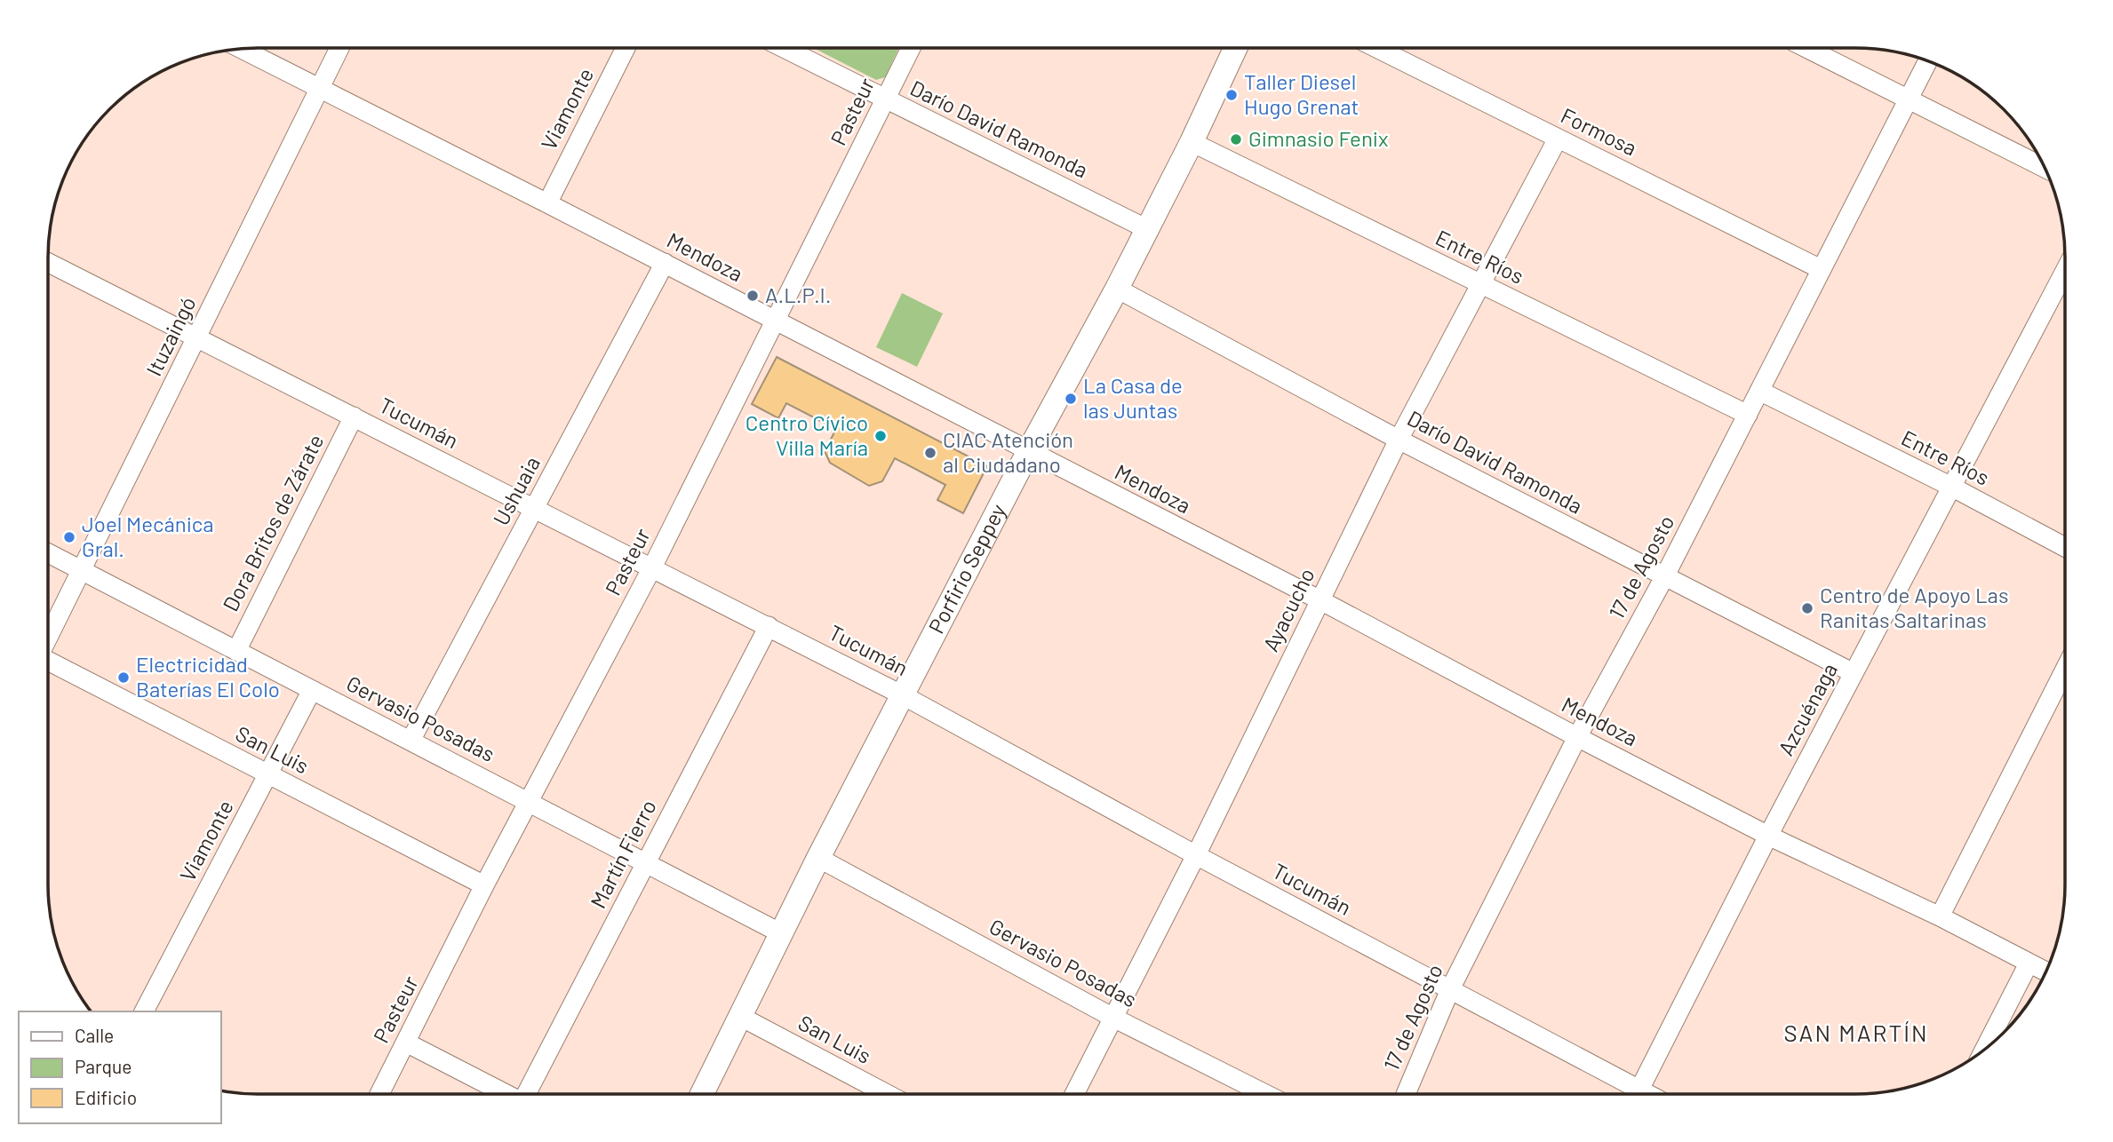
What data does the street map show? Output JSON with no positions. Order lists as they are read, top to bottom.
{
  "streets": {
    "main road": ["Porfirio Seppey"],
    "street": [
      "Viamonte",
      "Pasteur",
      "Darío David Ramonda",
      "Formosa",
      "Mendoza",
      "Entre Ríos",
      "Ituzaingó",
      "Tucumán",
      "Ushuaia",
      "Dora Britos de Zárate",
      "17 de Agosto",
      "Ayacucho",
      "Azcuénaga",
      "Gervasio Posadas",
      "San Luis",
      "Martín Fierro"
    ]
  },
  "crossings": [
    ["Viamonte", "Mendoza"],
    ["Viamonte", "Gervasio Posadas"],
    ["Viamonte", "San Luis"],
    ["Pasteur", "Darío David Ramonda"],
    ["Pasteur", "Mendoza"],
    ["Pasteur", "Tucumán"],
    ["Pasteur", "Gervasio Posadas"],
    ["Pasteur", "San Luis"],
    ["Darío David Ramonda", "17 de Agosto"],
    ["Darío David Ramonda", "Porfirio Seppey"],
    ["Darío David Ramonda", "Ayacucho"],
    ["Darío David Ramonda", "Azcuénaga"],
    ["Formosa", "17 de Agosto"],
    ["Formosa", "Ayacucho"],
    ["Mendoza", "Ituzaingó"],
    ["Mendoza", "Ushuaia"],
    ["Mendoza", "17 de Agosto"],
    ["Mendoza", "Porfirio Seppey"],
    ["Mendoza", "Ayacucho"],
    ["Mendoza", "Azcuénaga"],
    ["Entre Ríos", "17 de Agosto"],
    ["Entre Ríos", "Porfirio Seppey"],
    ["Entre Ríos", "Ayacucho"],
    ["Entre Ríos", "Azcuénaga"],
    ["Ituzaingó", "Tucumán"],
    ["Ituzaingó", "Gervasio Posadas"],
    ["Tucumán", "Ushuaia"],
    ["Tucumán", "Dora Britos de Zárate"],
    ["Tucumán", "17 de Agosto"],
    ["Tucumán", "Porfirio Seppey"],
    ["Tucumán", "Ayacucho"],
    ["Tucumán", "Azcuénaga"],
    ["Tucumán", "Martín Fierro"],
    ["Ushuaia", "Gervasio Posadas"],
    ["Dora Britos de Zárate", "Gervasio Posadas"],
    ["Porfirio Seppey", "Gervasio Posadas"],
    ["Porfirio Seppey", "San Luis"],
    ["Ayacucho", "Gervasio Posadas"],
    ["Gervasio Posadas", "Martín Fierro"]
  ],
  "districts": ["SAN MARTÍN"],
  "places": [
    "Taller Diesel Hugo Grenat",
    "Gimnasio Fenix",
    "A.L.P.I.",
    "La Casa de las Juntas",
    "Centro Cívico Villa María",
    "CIAC Atención al Ciudadano",
    "Joel Mecánica Gral.",
    "Centro de Apoyo Las Ranitas Saltarinas",
    "Electricidad Baterías El Colo"
  ],
  "legend": ["Calle", "Parque", "Edificio"]
}
